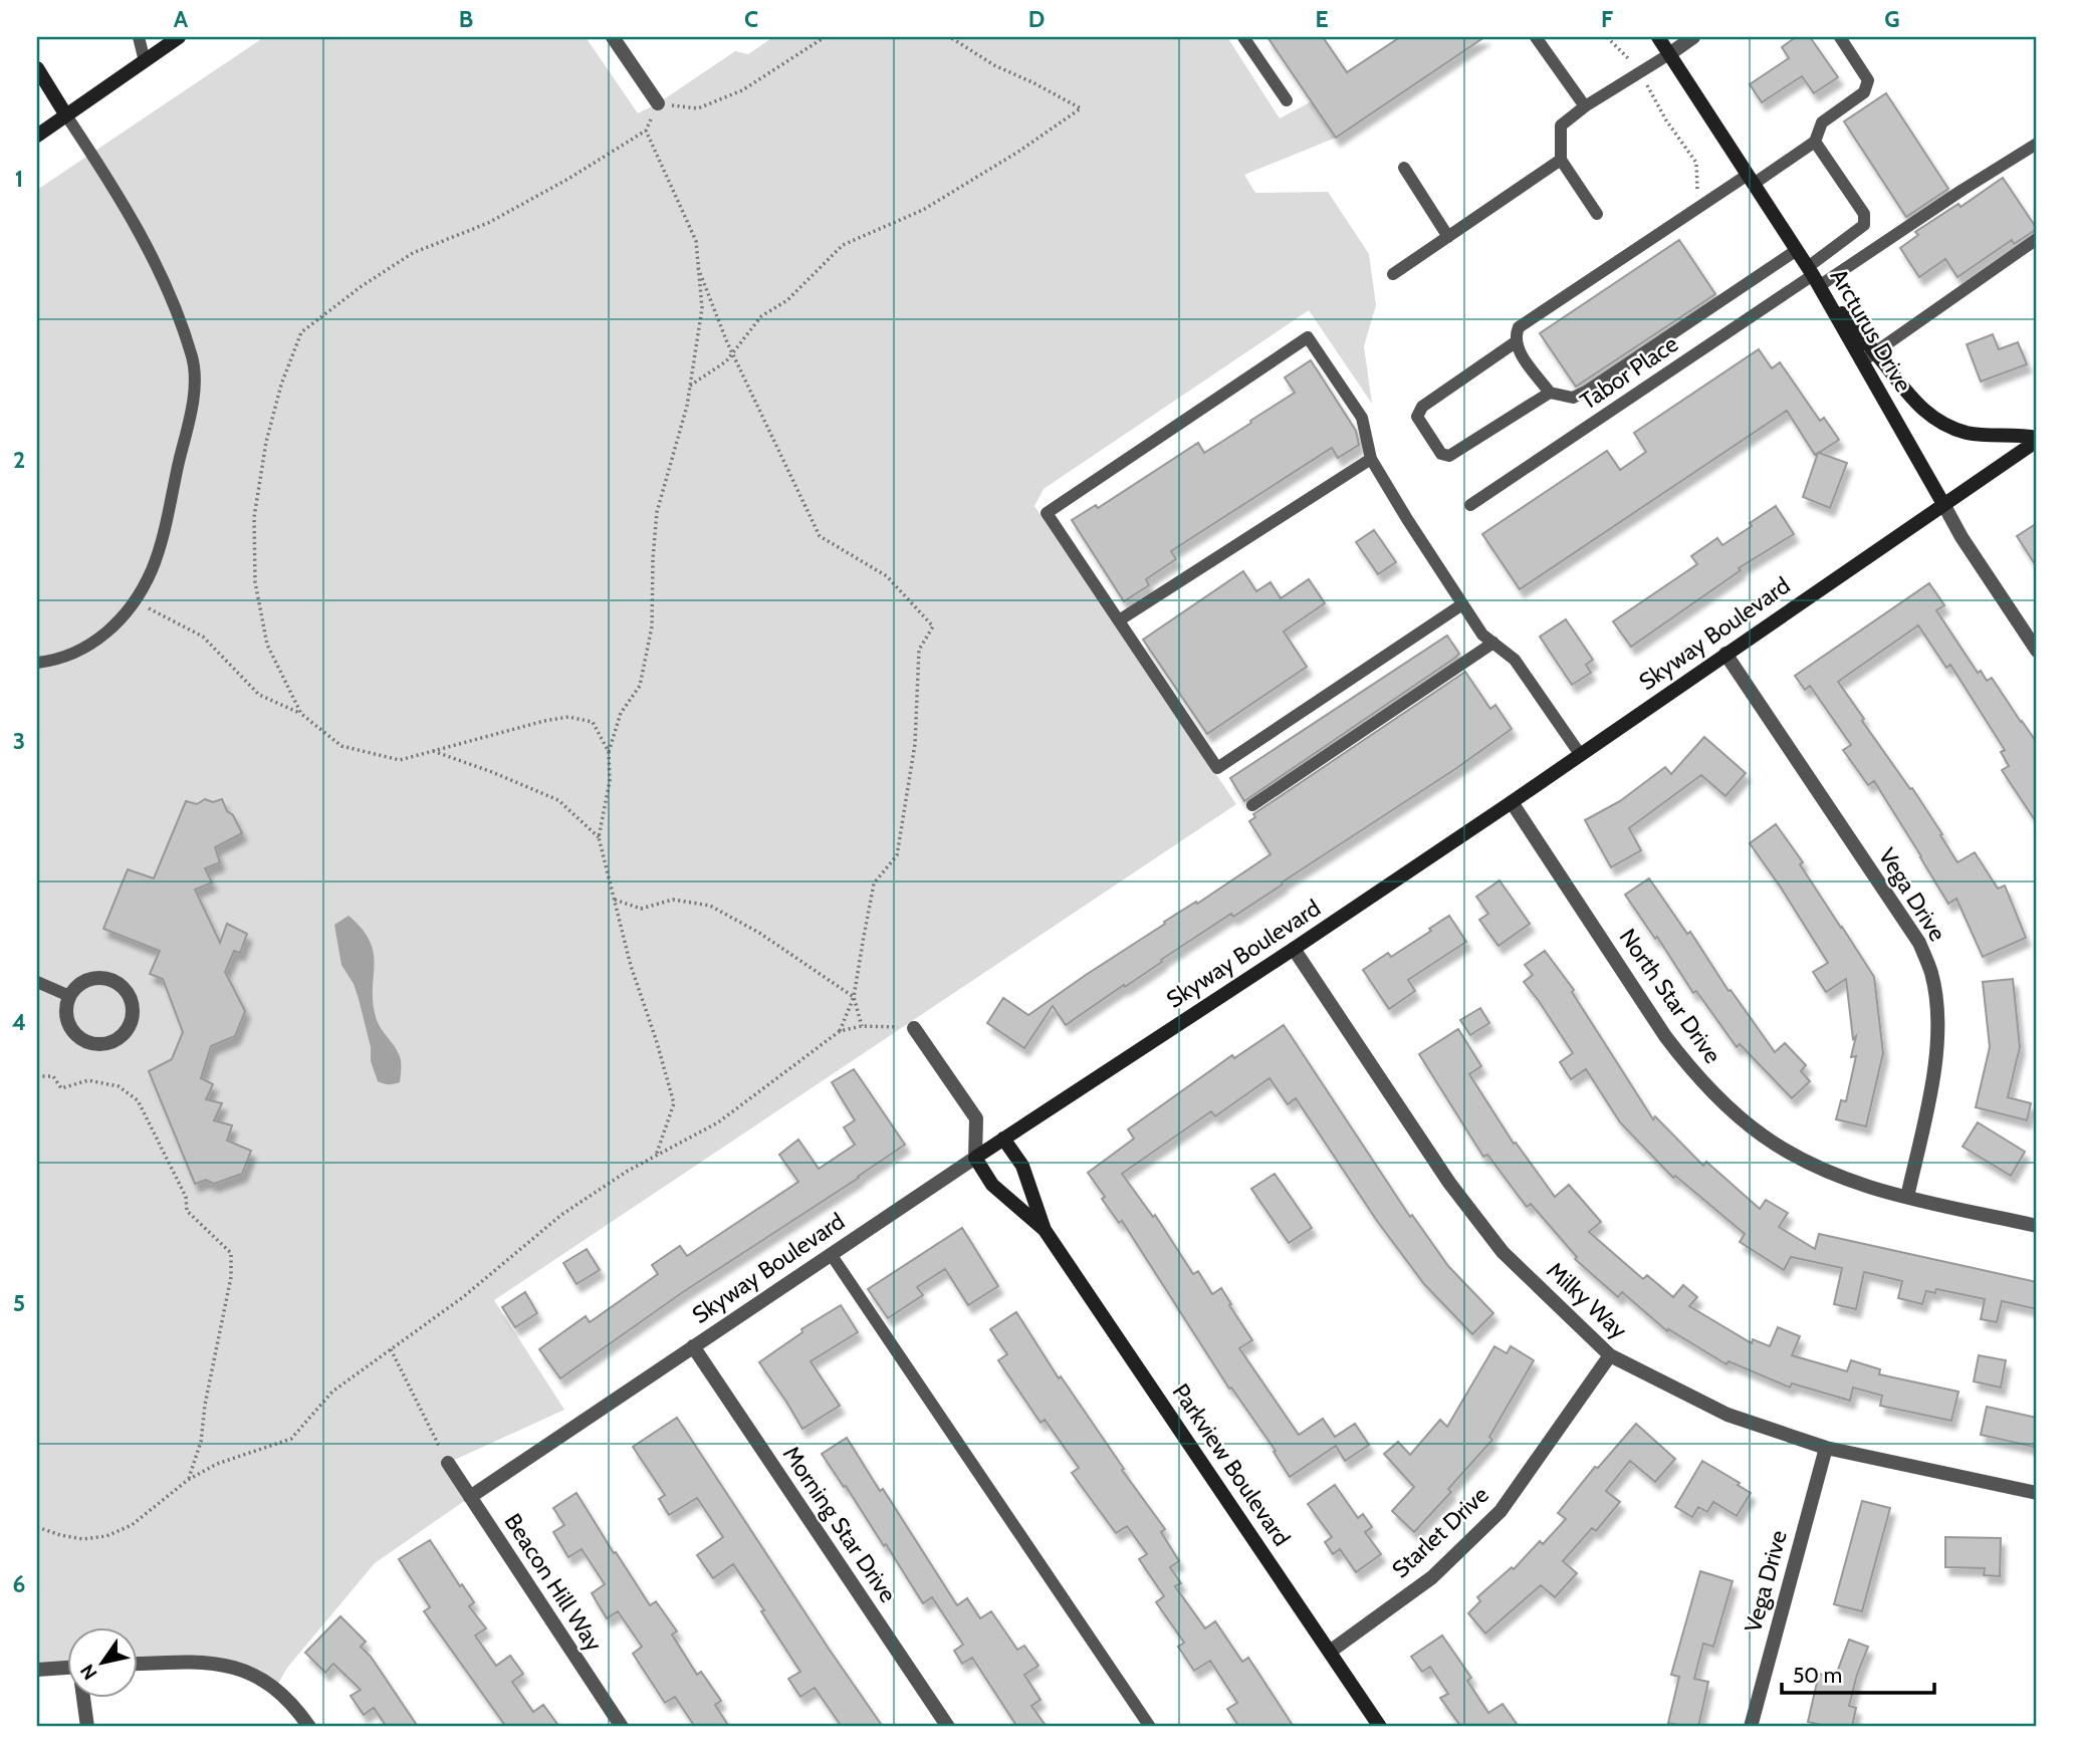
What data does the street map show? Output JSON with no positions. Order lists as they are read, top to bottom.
{
  "streets": {
    "street": [
      "Arcturus Drive",
      "Skyway Boulevard",
      "Vega Drive",
      "North Star Drive",
      "Milky Way",
      "Parkview Boulevard",
      "Morning Star Drive",
      "Starlet Drive",
      "Beacon Hill Way"
    ],
    "lane": ["Tabor Place"]
  },
  "crossings": [
    ["Arcturus Drive", "Tabor Place"],
    ["Arcturus Drive", "Skyway Boulevard"],
    ["Skyway Boulevard", "Vega Drive"],
    ["Skyway Boulevard", "North Star Drive"],
    ["Skyway Boulevard", "Milky Way"],
    ["Skyway Boulevard", "Parkview Boulevard"],
    ["Skyway Boulevard", "Morning Star Drive"],
    ["Skyway Boulevard", "Beacon Hill Way"],
    ["Vega Drive", "North Star Drive"],
    ["Vega Drive", "Milky Way"],
    ["Milky Way", "Starlet Drive"],
    ["Parkview Boulevard", "Starlet Drive"]
  ],
  "scale_bar": "50 m",
  "north": "bottom left",
  "grid": {
    "columns": [
      "A",
      "B",
      "C",
      "D",
      "E",
      "F",
      "G"
    ],
    "rows": [
      "1",
      "2",
      "3",
      "4",
      "5",
      "6"
    ]
  }
}
